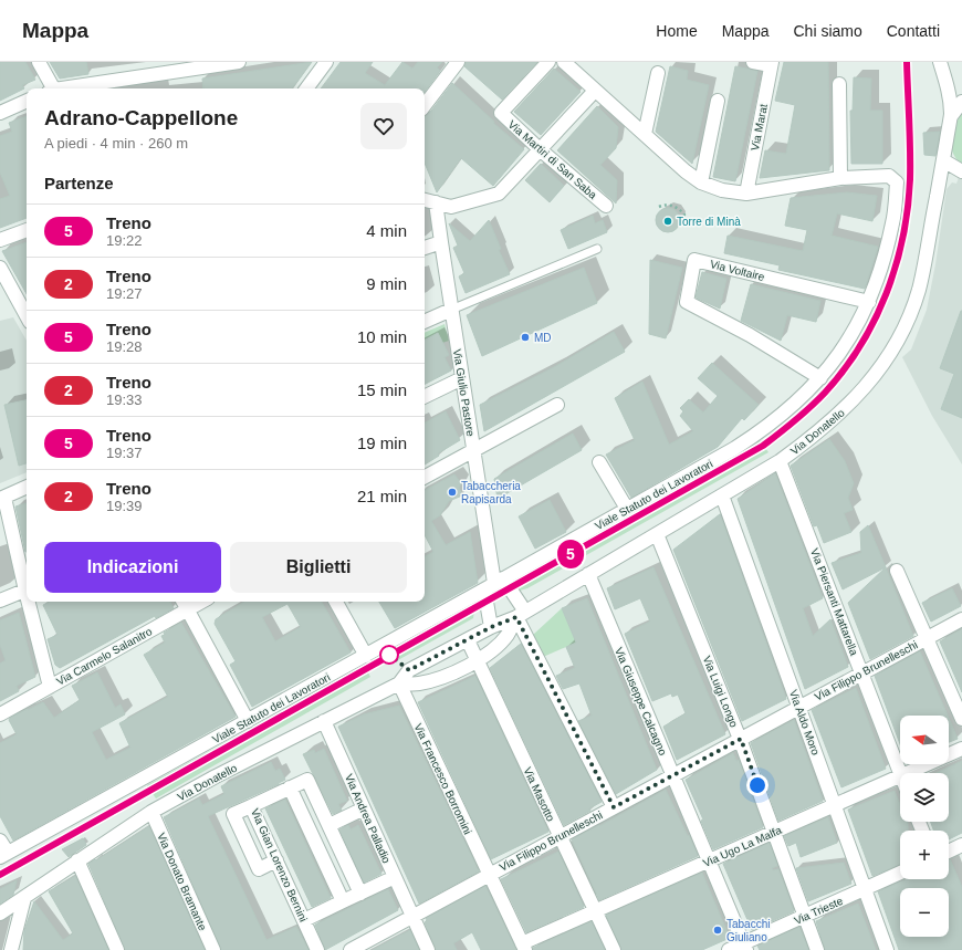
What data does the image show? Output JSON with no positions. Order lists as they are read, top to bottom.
{
  "streets": {
    "street": [
      "Via Marat",
      "Via Martiri di San Saba",
      "Via Voltaire",
      "Via Giulio Pastore",
      "Via Donatello",
      "Viale Statuto dei Lavoratori",
      "Via Piersanti Mattarella",
      "Via Carmelo Salanitro",
      "Via Filippo Brunelleschi",
      "Via Luigi Longo",
      "Via Giuseppe Calcagno",
      "Via Aldo Moro",
      "Via Francesco Borromini",
      "Via Masotto",
      "Via Andrea Palladio",
      "Via Ugo La Malfa",
      "Via Gian Lorenzo Bernini",
      "Via Donato Bramante",
      "Via Trieste"
    ]
  },
  "crossings": [
    ["Via Voltaire", "Viale Statuto dei Lavoratori"],
    ["Via Giulio Pastore", "Via Donatello"],
    ["Via Giulio Pastore", "Viale Statuto dei Lavoratori"],
    ["Via Donatello", "Via Piersanti Mattarella"],
    ["Via Donatello", "Via Luigi Longo"],
    ["Via Donatello", "Via Giuseppe Calcagno"],
    ["Via Donatello", "Via Aldo Moro"],
    ["Via Donatello", "Via Francesco Borromini"],
    ["Via Donatello", "Via Masotto"],
    ["Via Donatello", "Via Andrea Palladio"],
    ["Via Donatello", "Via Donato Bramante"],
    ["Via Piersanti Mattarella", "Via Filippo Brunelleschi"],
    ["Via Filippo Brunelleschi", "Via Luigi Longo"],
    ["Via Filippo Brunelleschi", "Via Giuseppe Calcagno"],
    ["Via Filippo Brunelleschi", "Via Aldo Moro"],
    ["Via Filippo Brunelleschi", "Via Francesco Borromini"],
    ["Via Filippo Brunelleschi", "Via Masotto"],
    ["Via Filippo Brunelleschi", "Via Andrea Palladio"],
    ["Via Luigi Longo", "Via Ugo La Malfa"],
    ["Via Luigi Longo", "Via Trieste"],
    ["Via Giuseppe Calcagno", "Via Ugo La Malfa"],
    ["Via Giuseppe Calcagno", "Via Trieste"],
    ["Via Aldo Moro", "Via Ugo La Malfa"],
    ["Via Aldo Moro", "Via Trieste"],
    ["Via Francesco Borromini", "Via Ugo La Malfa"],
    ["Via Masotto", "Via Ugo La Malfa"]
  ],
  "places": [
    "Torre di Minà",
    "MD",
    "Tabaccheria Rapisarda",
    "Tabacchi Giuliano"
  ],
  "north": "left",
  "page": {
    "header": "Mappa",
    "nav": [
      "Home",
      "Mappa",
      "Chi siamo",
      "Contatti"
    ],
    "on_map": "5",
    "heading": [
      ["Adrano-Cappellone", "A piedi · 4 min · 260 m"],
      "Partenze"
    ],
    "list": [
      {
        "mark": "5",
        "name": "Treno",
        "note": "19:22",
        "value": "4 min"
      },
      {
        "mark": "2",
        "name": "Treno",
        "note": "19:27",
        "value": "9 min"
      },
      {
        "mark": "5",
        "name": "Treno",
        "note": "19:28",
        "value": "10 min"
      },
      {
        "mark": "2",
        "name": "Treno",
        "note": "19:33",
        "value": "15 min"
      },
      {
        "mark": "5",
        "name": "Treno",
        "note": "19:37",
        "value": "19 min"
      },
      {
        "mark": "2",
        "name": "Treno",
        "note": "19:39",
        "value": "21 min"
      }
    ],
    "buttons": ["Indicazioni", "Biglietti"],
    "map_buttons": ["+", "−"]
  }
}
